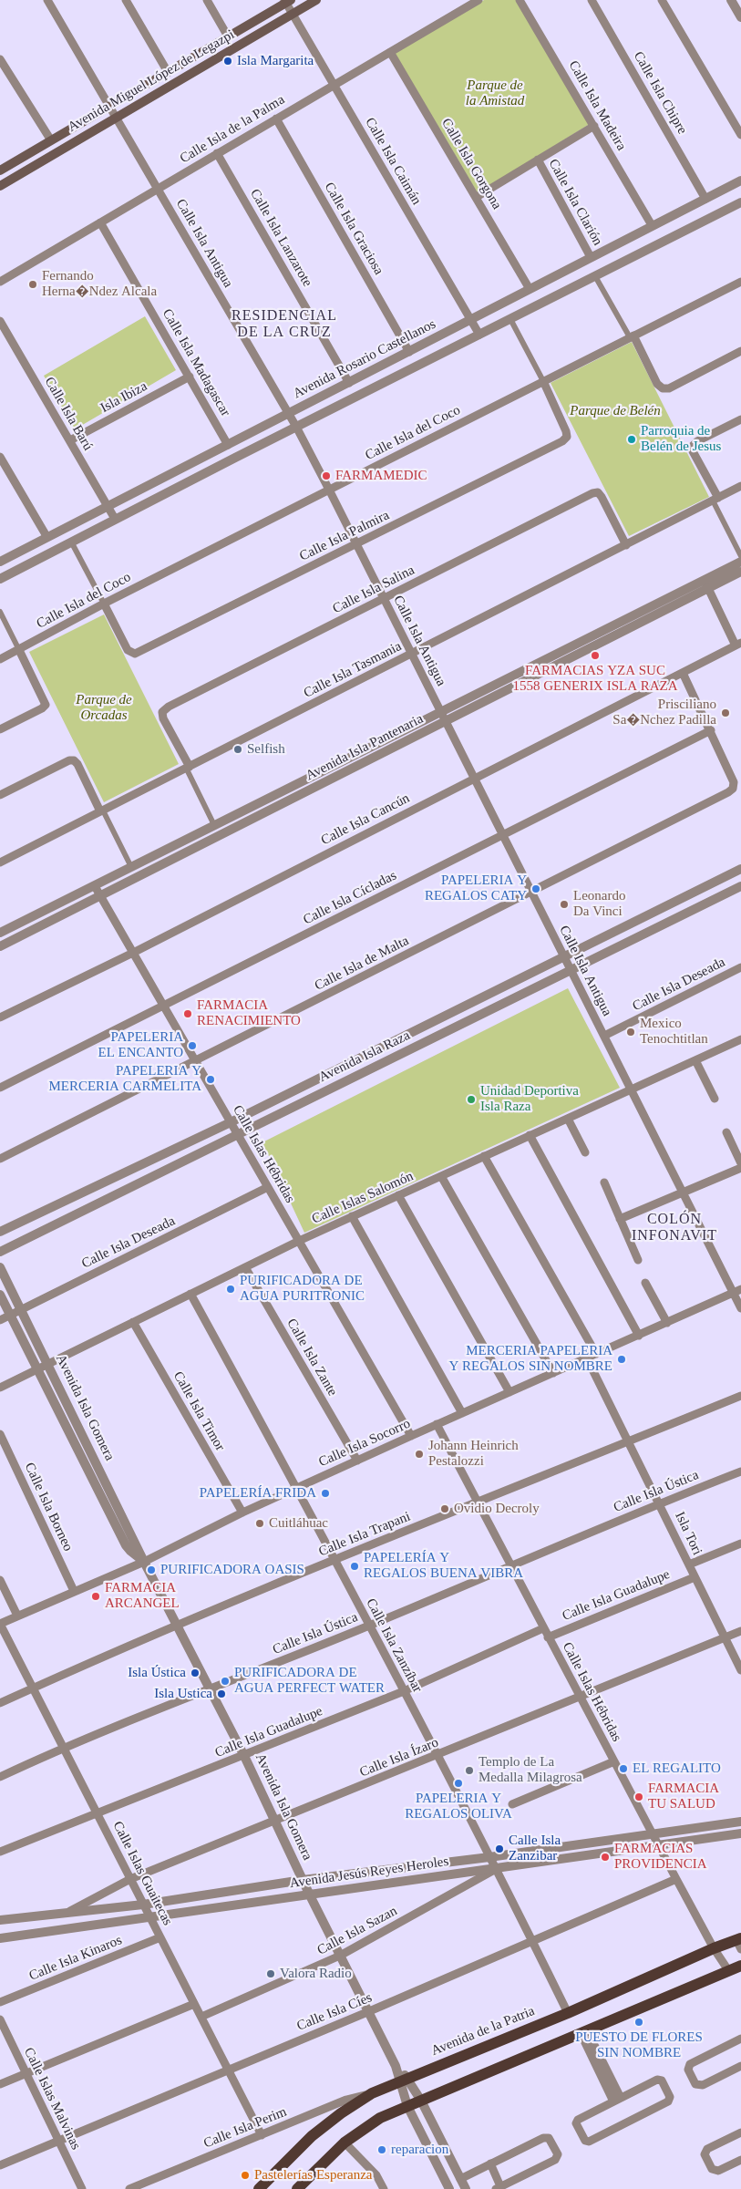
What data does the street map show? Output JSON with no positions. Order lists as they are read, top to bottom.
{
  "streets": {
    "main road": ["Avenida Miguel López de Legazpi", "Avenida de la Patria"],
    "street": [
      "Calle Isla Chipre",
      "Calle Isla Madeira",
      "Calle Isla de la Palma",
      "Calle Isla Caimán",
      "Calle Isla Gorgona",
      "Calle Isla Clarión",
      "Calle Isla Graciosa",
      "Calle Isla Lanzarote",
      "Calle Isla Antigua",
      "Avenida Rosario Castellanos",
      "Calle Isla Madagascar",
      "Isla Ibiza",
      "Calle Isla Barú",
      "Calle Isla del Coco",
      "Calle Isla Palmira",
      "Calle Isla Salina",
      "Calle Isla Tasmania",
      "Avenida Isla Pantenaria",
      "Calle Isla Cancún",
      "Calle Isla Cícladas",
      "Calle Isla de Malta",
      "Calle Isla Deseada",
      "Avenida Isla Raza",
      "Calle Islas Hébridas",
      "Calle Islas Salomón",
      "Calle Isla Zante",
      "Avenida Isla Gomera",
      "Calle Isla Timor",
      "Calle Isla Socorro",
      "Calle Isla Ústica",
      "Calle Isla Borneo",
      "Isla Tori",
      "Calle Isla Trapani",
      "Calle Isla Guadalupe",
      "Calle Isla Zanzíbar",
      "Calle Isla Ízaro",
      "Avenida Jesús Reyes Heroles",
      "Calle Islas Guaitecas",
      "Calle Isla Sazan",
      "Calle Isla Kinaros",
      "Calle Isla Cíes",
      "Calle Islas Malvinas",
      "Calle Isla Perim"
    ]
  },
  "crossings": [
    ["Avenida Miguel López de Legazpi", "Calle Isla Caimán"],
    ["Avenida Miguel López de Legazpi", "Calle Isla Antigua"],
    ["Calle Isla Chipre", "Avenida Rosario Castellanos"],
    ["Calle Isla Madeira", "Avenida Rosario Castellanos"],
    ["Calle Isla de la Palma", "Calle Isla Caimán"],
    ["Calle Isla de la Palma", "Calle Isla Gorgona"],
    ["Calle Isla de la Palma", "Calle Isla Graciosa"],
    ["Calle Isla de la Palma", "Calle Isla Lanzarote"],
    ["Calle Isla de la Palma", "Calle Isla Antigua"],
    ["Calle Isla de la Palma", "Calle Isla Madagascar"],
    ["Calle Isla Caimán", "Avenida Rosario Castellanos"],
    ["Calle Isla Gorgona", "Avenida Rosario Castellanos"],
    ["Calle Isla Clarión", "Avenida Rosario Castellanos"],
    ["Calle Isla Graciosa", "Avenida Rosario Castellanos"],
    ["Calle Isla Lanzarote", "Avenida Rosario Castellanos"],
    ["Calle Isla Antigua", "Avenida Rosario Castellanos"],
    ["Calle Isla Antigua", "Calle Isla del Coco"],
    ["Calle Isla Antigua", "Calle Isla Palmira"],
    ["Calle Isla Antigua", "Calle Isla Salina"],
    ["Calle Isla Antigua", "Calle Isla Tasmania"],
    ["Calle Isla Antigua", "Avenida Isla Pantenaria"],
    ["Calle Isla Antigua", "Calle Isla Cancún"],
    ["Calle Isla Antigua", "Calle Isla Cícladas"],
    ["Calle Isla Antigua", "Calle Isla de Malta"],
    ["Calle Isla Antigua", "Calle Isla Deseada"],
    ["Calle Isla Antigua", "Avenida Isla Raza"],
    ["Calle Isla Antigua", "Calle Islas Salomón"],
    ["Calle Isla Antigua", "Calle Isla Socorro"],
    ["Avenida Rosario Castellanos", "Calle Isla Madagascar"],
    ["Avenida Rosario Castellanos", "Calle Isla Barú"],
    ["Calle Isla Madagascar", "Isla Ibiza"],
    ["Isla Ibiza", "Calle Isla Barú"],
    ["Calle Isla del Coco", "Calle Isla Palmira"],
    ["Calle Isla Salina", "Calle Isla Tasmania"],
    ["Avenida Isla Pantenaria", "Calle Islas Hébridas"],
    ["Calle Isla Cancún", "Calle Islas Hébridas"],
    ["Calle Isla Cícladas", "Calle Isla de Malta"],
    ["Calle Isla Cícladas", "Calle Islas Hébridas"],
    ["Calle Isla de Malta", "Calle Islas Hébridas"],
    ["Calle Isla Deseada", "Calle Islas Hébridas"],
    ["Calle Isla Deseada", "Avenida Isla Gomera"],
    ["Avenida Isla Raza", "Calle Islas Hébridas"],
    ["Calle Islas Hébridas", "Calle Islas Salomón"],
    ["Calle Islas Hébridas", "Calle Isla Socorro"],
    ["Calle Islas Hébridas", "Calle Isla Ústica"],
    ["Calle Islas Hébridas", "Calle Isla Trapani"],
    ["Calle Islas Hébridas", "Calle Isla Guadalupe"],
    ["Calle Islas Hébridas", "Calle Isla Ízaro"],
    ["Calle Islas Hébridas", "Avenida Jesús Reyes Heroles"],
    ["Calle Islas Hébridas", "Calle Isla Cíes"],
    ["Calle Islas Hébridas", "Avenida de la Patria"],
    ["Calle Islas Salomón", "Calle Isla Zante"],
    ["Calle Islas Salomón", "Avenida Isla Gomera"],
    ["Calle Islas Salomón", "Calle Isla Timor"],
    ["Calle Islas Salomón", "Calle Isla Zanzíbar"],
    ["Calle Isla Zante", "Calle Isla Socorro"],
    ["Avenida Isla Gomera", "Calle Isla Socorro"],
    ["Avenida Isla Gomera", "Calle Isla Ústica"],
    ["Avenida Isla Gomera", "Calle Isla Trapani"],
    ["Avenida Isla Gomera", "Calle Isla Guadalupe"],
    ["Avenida Isla Gomera", "Calle Isla Ízaro"],
    ["Avenida Isla Gomera", "Avenida Jesús Reyes Heroles"],
    ["Avenida Isla Gomera", "Calle Isla Sazan"],
    ["Avenida Isla Gomera", "Calle Isla Cíes"],
    ["Avenida Isla Gomera", "Avenida de la Patria"],
    ["Calle Isla Timor", "Calle Isla Socorro"],
    ["Calle Isla Socorro", "Calle Isla Borneo"],
    ["Calle Isla Socorro", "Isla Tori"],
    ["Calle Isla Socorro", "Calle Isla Zanzíbar"],
    ["Calle Isla Socorro", "Calle Islas Guaitecas"],
    ["Calle Isla Ústica", "Isla Tori"],
    ["Calle Isla Ústica", "Calle Isla Zanzíbar"],
    ["Calle Isla Ústica", "Calle Islas Guaitecas"],
    ["Isla Tori", "Calle Isla Trapani"],
    ["Isla Tori", "Calle Isla Guadalupe"],
    ["Isla Tori", "Calle Isla Ízaro"],
    ["Calle Isla Trapani", "Calle Isla Zanzíbar"],
    ["Calle Isla Trapani", "Calle Islas Guaitecas"],
    ["Calle Isla Guadalupe", "Calle Isla Zanzíbar"],
    ["Calle Isla Guadalupe", "Calle Islas Guaitecas"],
    ["Calle Isla Zanzíbar", "Calle Isla Ízaro"],
    ["Calle Isla Zanzíbar", "Avenida Jesús Reyes Heroles"],
    ["Calle Isla Zanzíbar", "Calle Isla Sazan"],
    ["Calle Isla Zanzíbar", "Calle Isla Cíes"],
    ["Calle Isla Zanzíbar", "Avenida de la Patria"],
    ["Calle Isla Ízaro", "Avenida Jesús Reyes Heroles"],
    ["Calle Isla Ízaro", "Calle Islas Guaitecas"],
    ["Avenida Jesús Reyes Heroles", "Calle Islas Guaitecas"],
    ["Avenida Jesús Reyes Heroles", "Calle Isla Sazan"],
    ["Calle Islas Guaitecas", "Calle Isla Sazan"],
    ["Calle Islas Guaitecas", "Calle Isla Kinaros"],
    ["Calle Islas Guaitecas", "Calle Isla Cíes"],
    ["Calle Islas Guaitecas", "Calle Isla Perim"],
    ["Calle Isla Cíes", "Calle Islas Malvinas"],
    ["Avenida de la Patria", "Calle Isla Perim"]
  ],
  "districts": ["RESIDENCIAL DE LA CRUZ", "COLÓN INFONAVIT"],
  "parks": ["Parque de la Amistad", "Parque de Belén", "Parque de Orcadas"],
  "places": [
    "Isla Margarita",
    "Fernando Herna�Ndez Alcala",
    "Parroquia de Belén de Jesus",
    "FARMAMEDIC",
    "FARMACIAS YZA SUC 1558 GENERIX ISLA RAZA",
    "Prisciliano Sa�Nchez Padilla",
    "Selfish",
    "PAPELERIA Y REGALOS CATY",
    "Leonardo Da Vinci",
    "FARMACIA RENACIMIENTO",
    "Mexico Tenochtitlan",
    "PAPELERIA EL ENCANTO",
    "PAPELERIA Y MERCERIA CARMELITA",
    "Unidad Deportiva Isla Raza",
    "PURIFICADORA DE AGUA PURITRONIC",
    "MERCERIA PAPELERIA Y REGALOS SIN NOMBRE",
    "Johann Heinrich Pestalozzi",
    "PAPELERÍA FRIDA",
    "Ovidio Decroly",
    "Cuitláhuac",
    "PAPELERÍA Y REGALOS BUENA VIBRA",
    "PURIFICADORA OASIS",
    "FARMACIA ARCANGEL",
    "Isla Ústica",
    "PURIFICADORA DE AGUA PERFECT WATER",
    "Isla Ustica",
    "EL REGALITO",
    "Templo de La Medalla Milagrosa",
    "PAPELERIA Y REGALOS OLIVA",
    "FARMACIA TU SALUD",
    "Calle Isla Zanzibar",
    "FARMACIAS PROVIDENCIA",
    "Valora Radio",
    "PUESTO DE FLORES SIN NOMBRE",
    "reparacion",
    "Pastelerías Esperanza"
  ]
}
